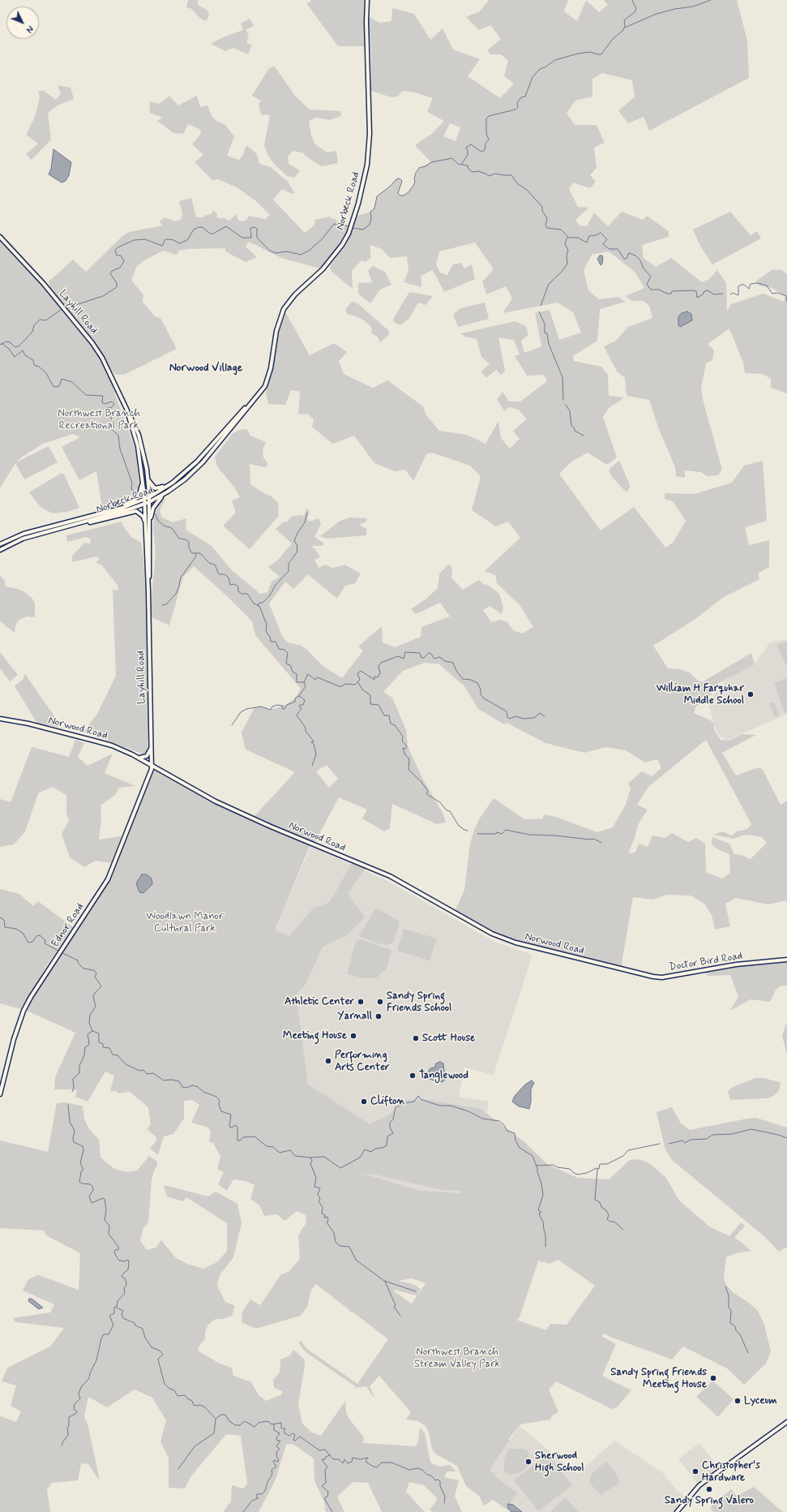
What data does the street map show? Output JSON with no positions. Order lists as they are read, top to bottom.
{
  "streets": {
    "main road": [
      "Norbeck Road",
      "Layhill Road",
      "Norwood Road",
      "Ednor Road",
      "Doctor Bird Road"
    ]
  },
  "crossings": [
    ["Norbeck Road", "Layhill Road"],
    ["Layhill Road", "Norwood Road"],
    ["Layhill Road", "Ednor Road"],
    ["Norwood Road", "Ednor Road"],
    ["Norwood Road", "Doctor Bird Road"]
  ],
  "districts": ["Norwood Village"],
  "parks": ["Northwest Branch Recreational Park", "Woodlawn Manor Cultural Park", "Northwest Branch Stream Valley Park"],
  "places": [
    "William H Farquhar Middle School",
    "Athletic Center",
    "Sandy Spring Friends School",
    "Yarnall",
    "Meeting House",
    "Scott House",
    "Performing Arts Center",
    "Tanglewood",
    "Clifton",
    "Sandy Spring Friends Meeting House",
    "Lyceum",
    "Sherwood High School",
    "Christopher's Hardware",
    "Sandy Spring Valero"
  ],
  "north": "bottom right"
}
